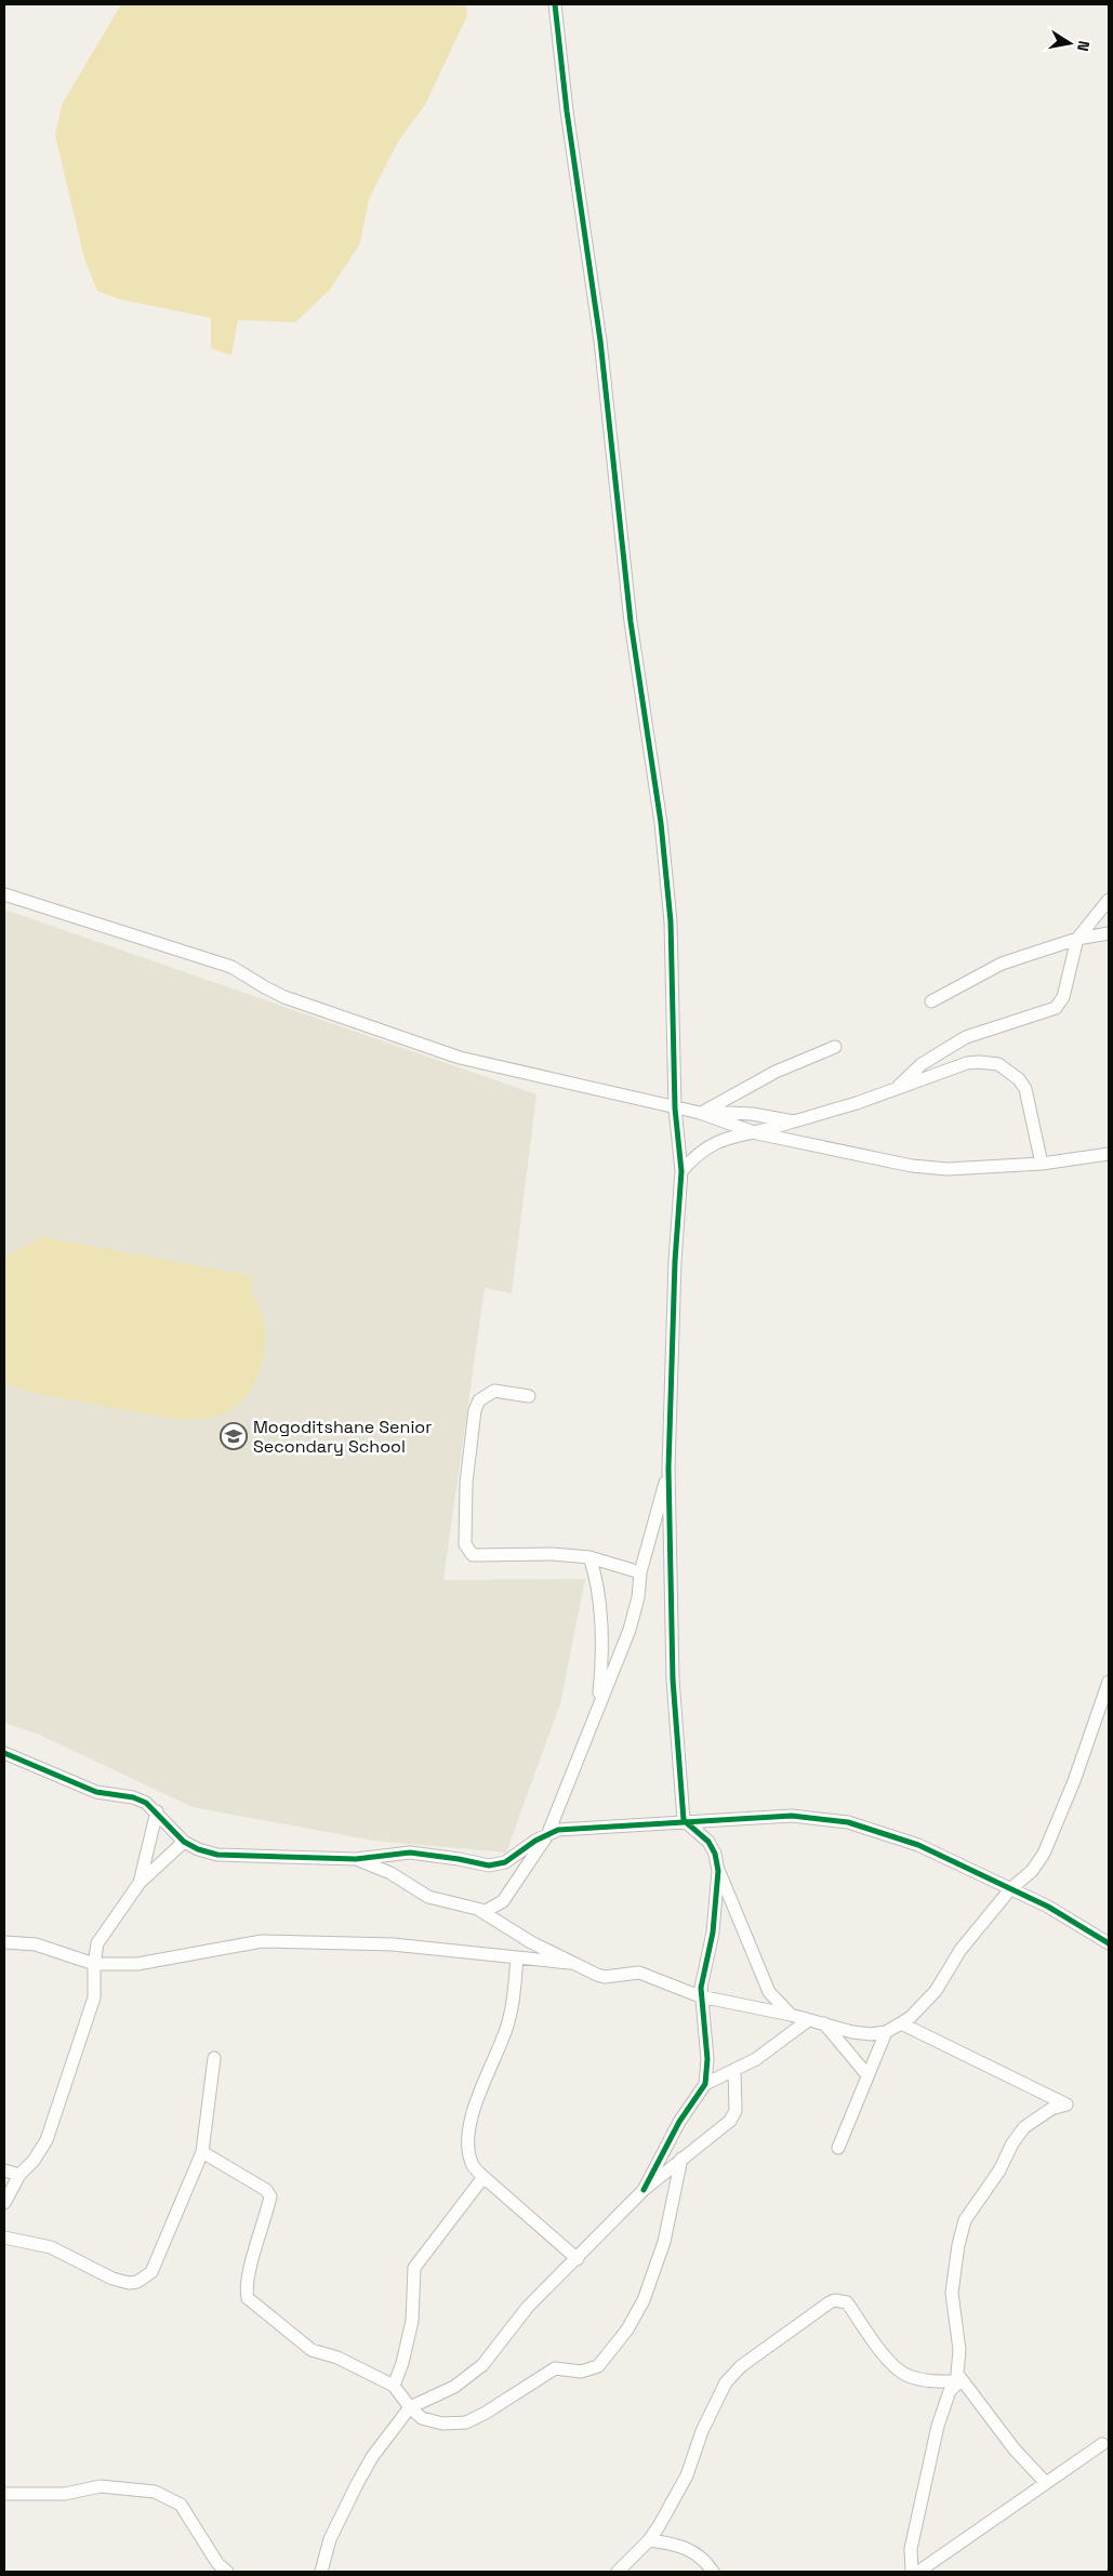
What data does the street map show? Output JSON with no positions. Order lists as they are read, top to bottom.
{
  "places": {
    "school or university": ["Mogoditshane Senior Secondary School"]
  },
  "north": "right"
}
